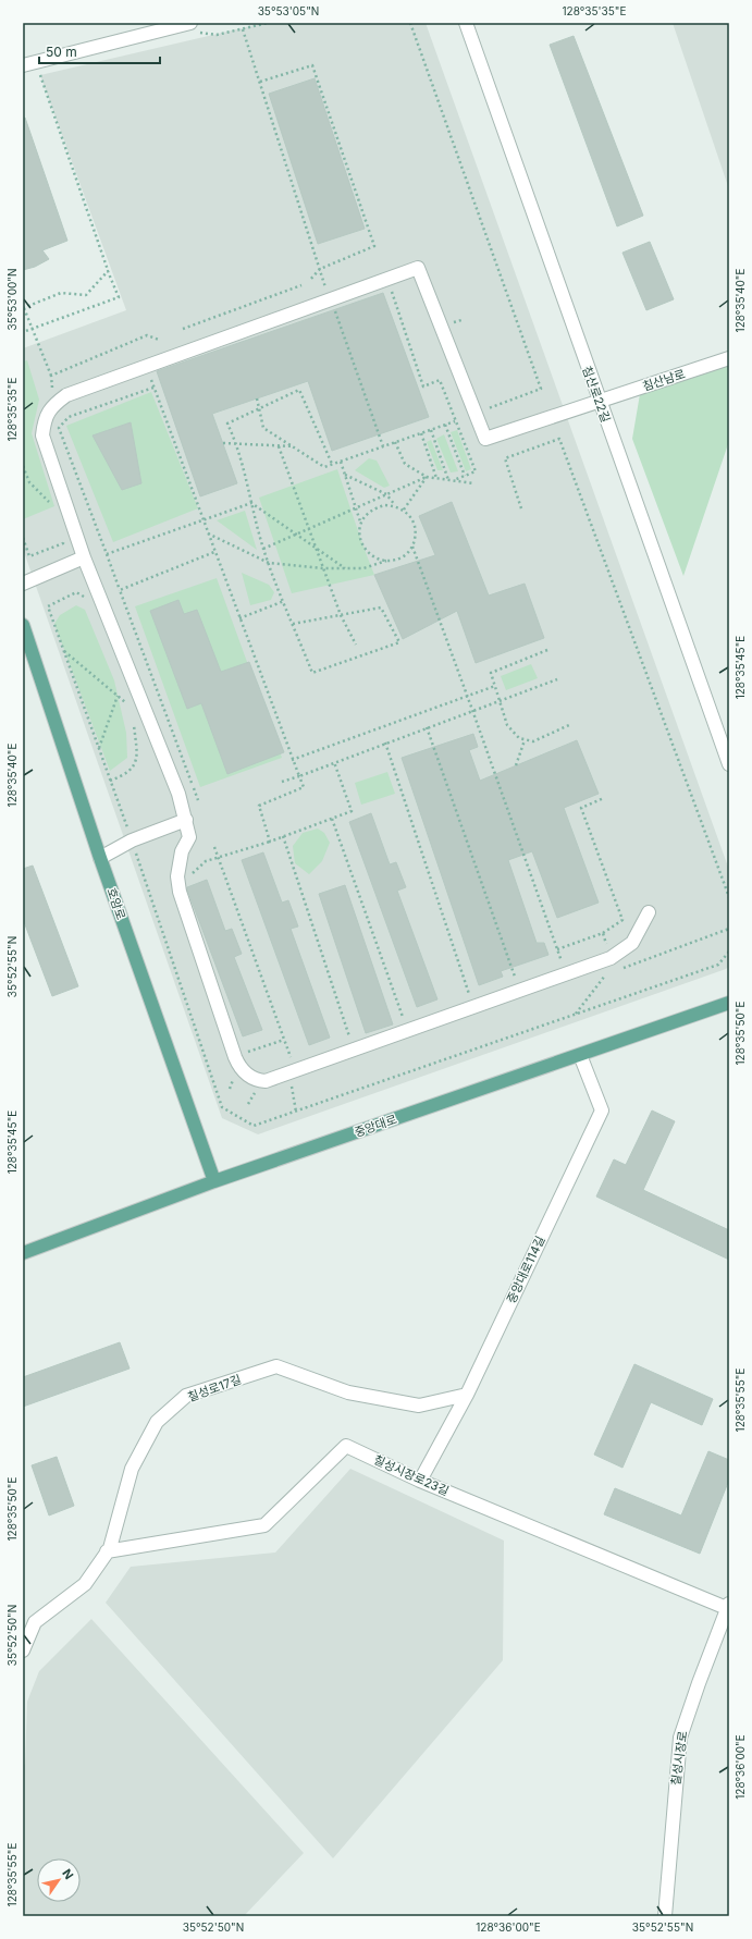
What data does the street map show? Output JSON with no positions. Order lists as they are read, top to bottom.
{
  "streets": {
    "main road": ["호암로", "중앙대로"],
    "street": [
      "침산남로",
      "침산로22길",
      "중앙대로114길",
      "칠성로17길",
      "칠성시장로23길",
      "칠성시장로"
    ]
  },
  "crossings": [
    ["침산남로", "침산로22길"],
    ["호암로", "중앙대로"],
    ["중앙대로", "중앙대로114길"],
    ["중앙대로114길", "칠성로17길"],
    ["중앙대로114길", "칠성시장로23길"],
    ["칠성로17길", "칠성시장로23길"],
    ["칠성시장로23길", "칠성시장로"]
  ],
  "scale_bar": "50 m",
  "north": "top right",
  "coordinates": [
    "35°53'05\"N",
    "128°35'35\"E",
    "35°53'00\"N",
    "128°35'40\"E",
    "128°35'45\"E",
    "35°52'55\"N",
    "128°35'50\"E",
    "128°35'55\"E",
    "35°52'50\"N",
    "128°36'00\"E"
  ]
}
